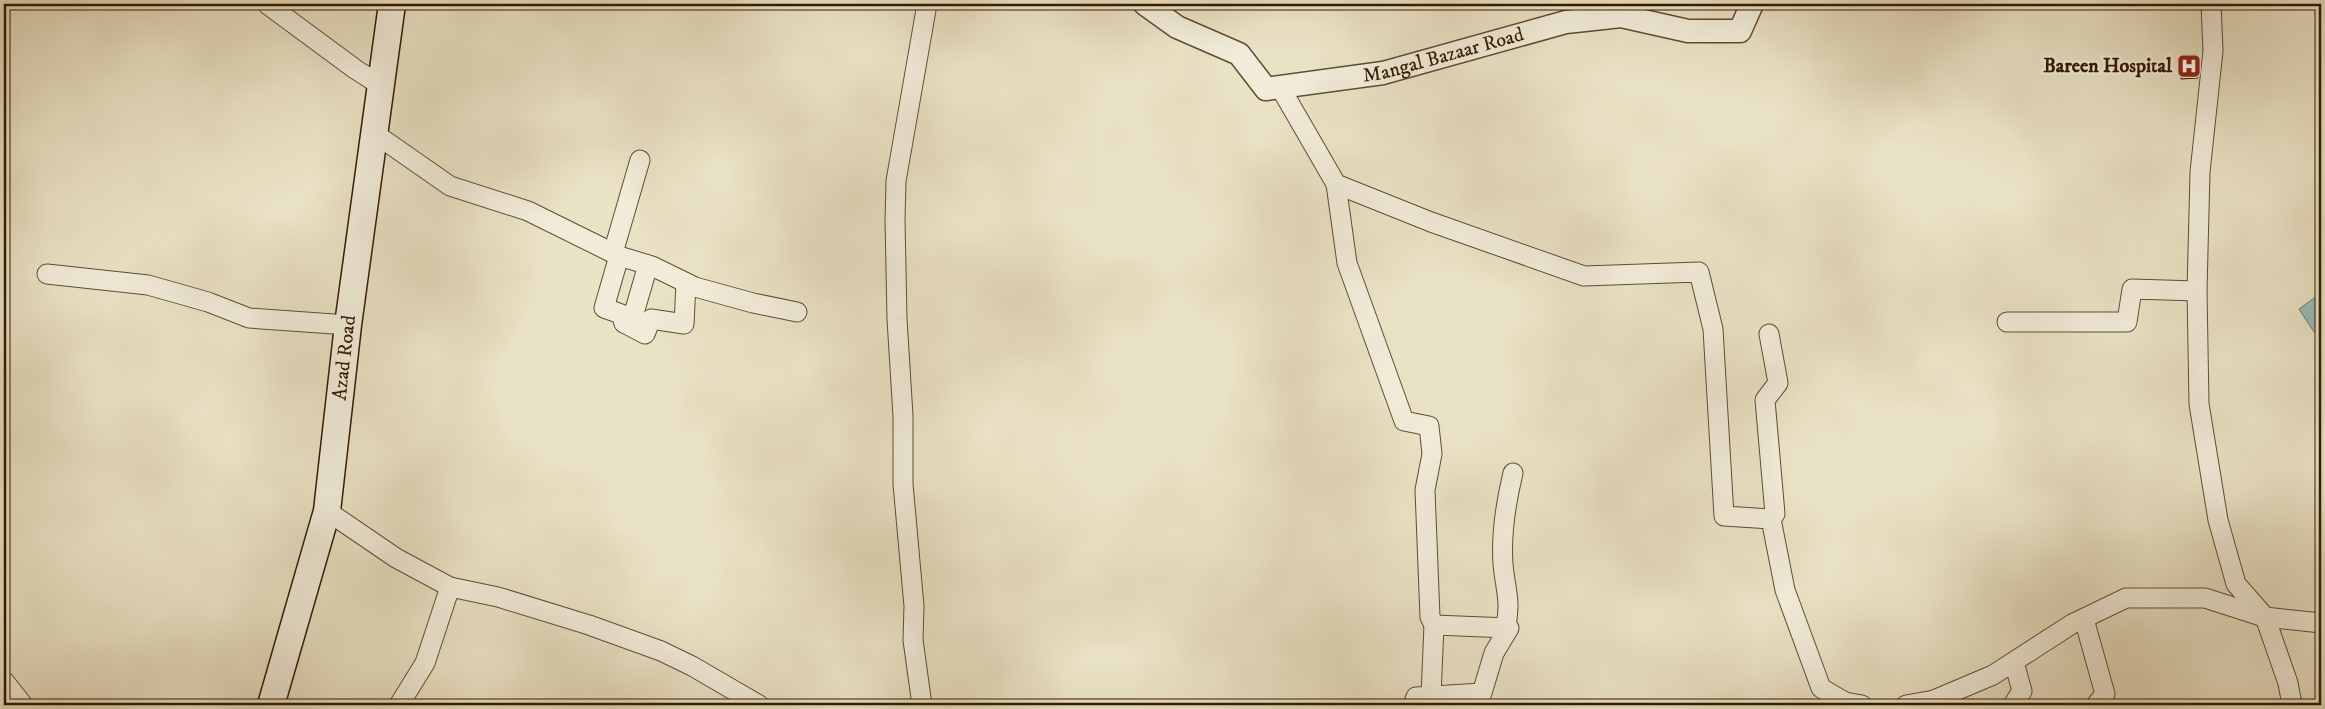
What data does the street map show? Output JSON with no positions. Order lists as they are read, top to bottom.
{
  "streets": {
    "main road": ["Azad Road"],
    "street": ["Mangal Bazaar Road"]
  },
  "places": {
    "hospital": ["Bareen Hospital"]
  }
}
